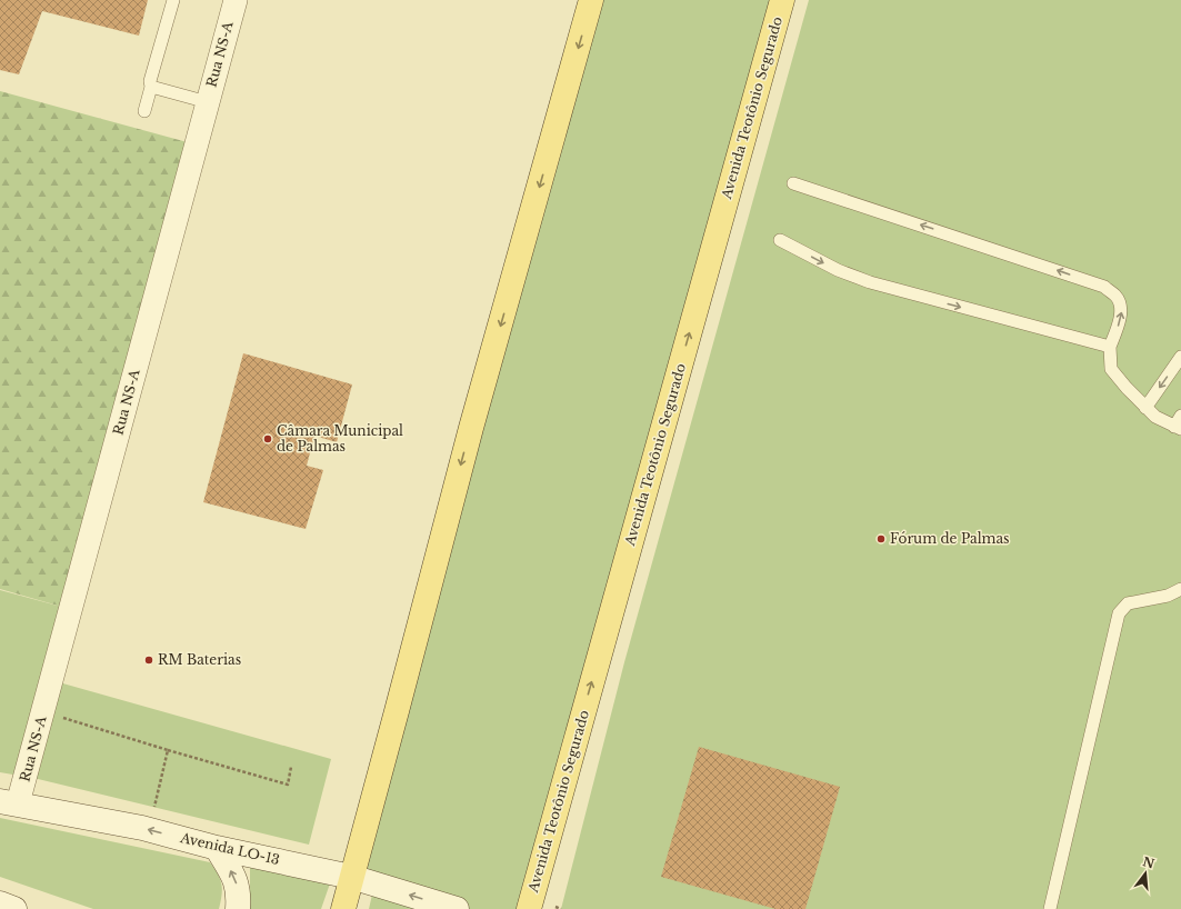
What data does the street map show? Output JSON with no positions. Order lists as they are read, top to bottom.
{
  "streets": {
    "main road": ["Avenida Teotônio Segurado"],
    "street": ["Rua NS-A", "Avenida LO-13"]
  },
  "crossings": [
    ["Rua NS-A", "Avenida LO-13"]
  ],
  "one_way": ["Avenida LO-13"],
  "places": ["Câmara Municipal de Palmas", "Fórum de Palmas", "RM Baterias"],
  "north": "top"
}
